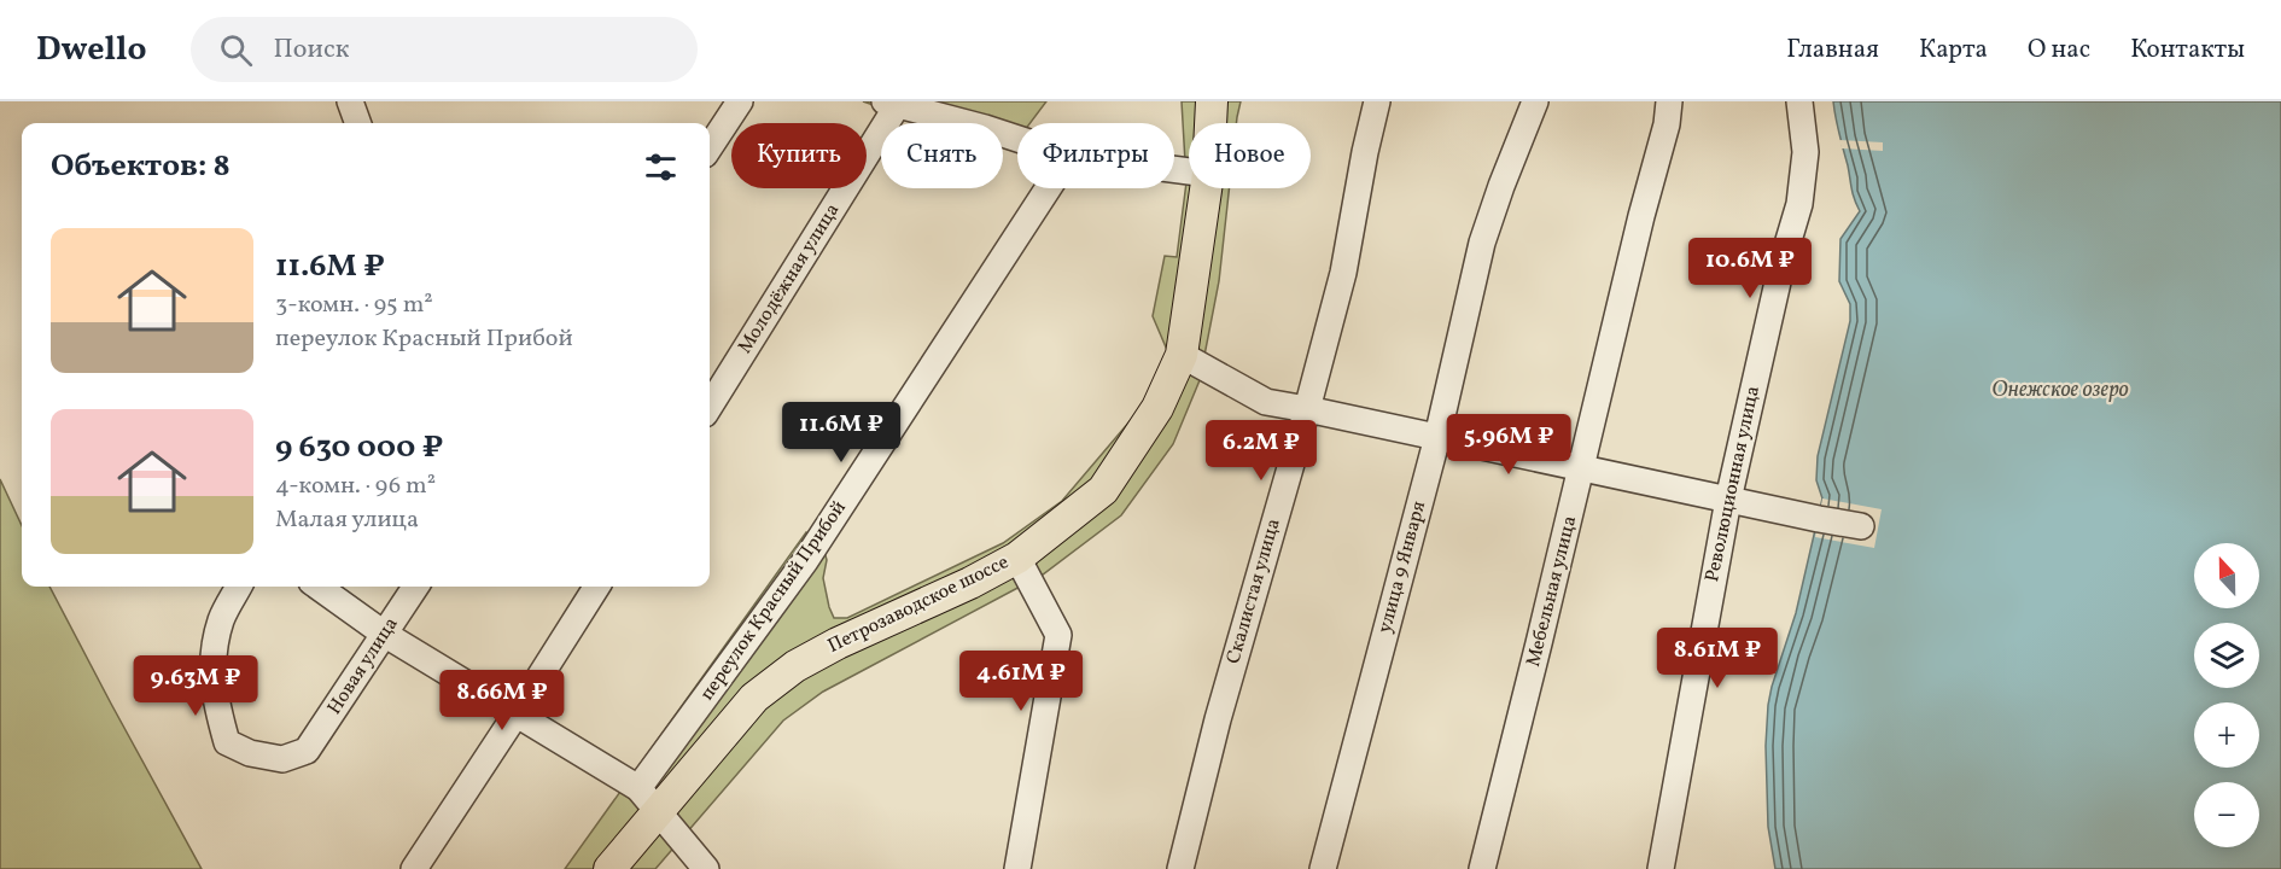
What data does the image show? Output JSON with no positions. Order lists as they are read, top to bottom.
{
  "streets": {
    "main road": ["Петрозаводское шоссе"],
    "street": [
      "Молодёжная улица",
      "Революционная улица",
      "улица 9 Января",
      "Скалистая улица",
      "Мебельная улица",
      "переулок Красный Прибой",
      "Новая улица"
    ]
  },
  "water": ["Онежское озеро"],
  "north": "top",
  "page": {
    "header": "Dwello",
    "search": "Поиск",
    "nav": [
      "Главная",
      "Карта",
      "О нас",
      "Контакты"
    ],
    "chip": [
      "Купить",
      "Снять",
      "Фильтры",
      "Новое"
    ],
    "heading": "Объектов: 8",
    "list": [
      {
        "name": "11.6M ₽",
        "note": "3-комн. · 95 m² · переулок Красный Прибой"
      },
      {
        "name": "9 630 000 ₽",
        "note": "4-комн. · 96 m² · Малая улица"
      }
    ],
    "price": [
      "10.6M ₽",
      "11.6M ₽",
      "5.96M ₽",
      "6.2M ₽",
      "8.61M ₽",
      "4.61M ₽",
      "9.63M ₽",
      "8.66M ₽"
    ],
    "map_buttons": ["+", "−"]
  }
}
